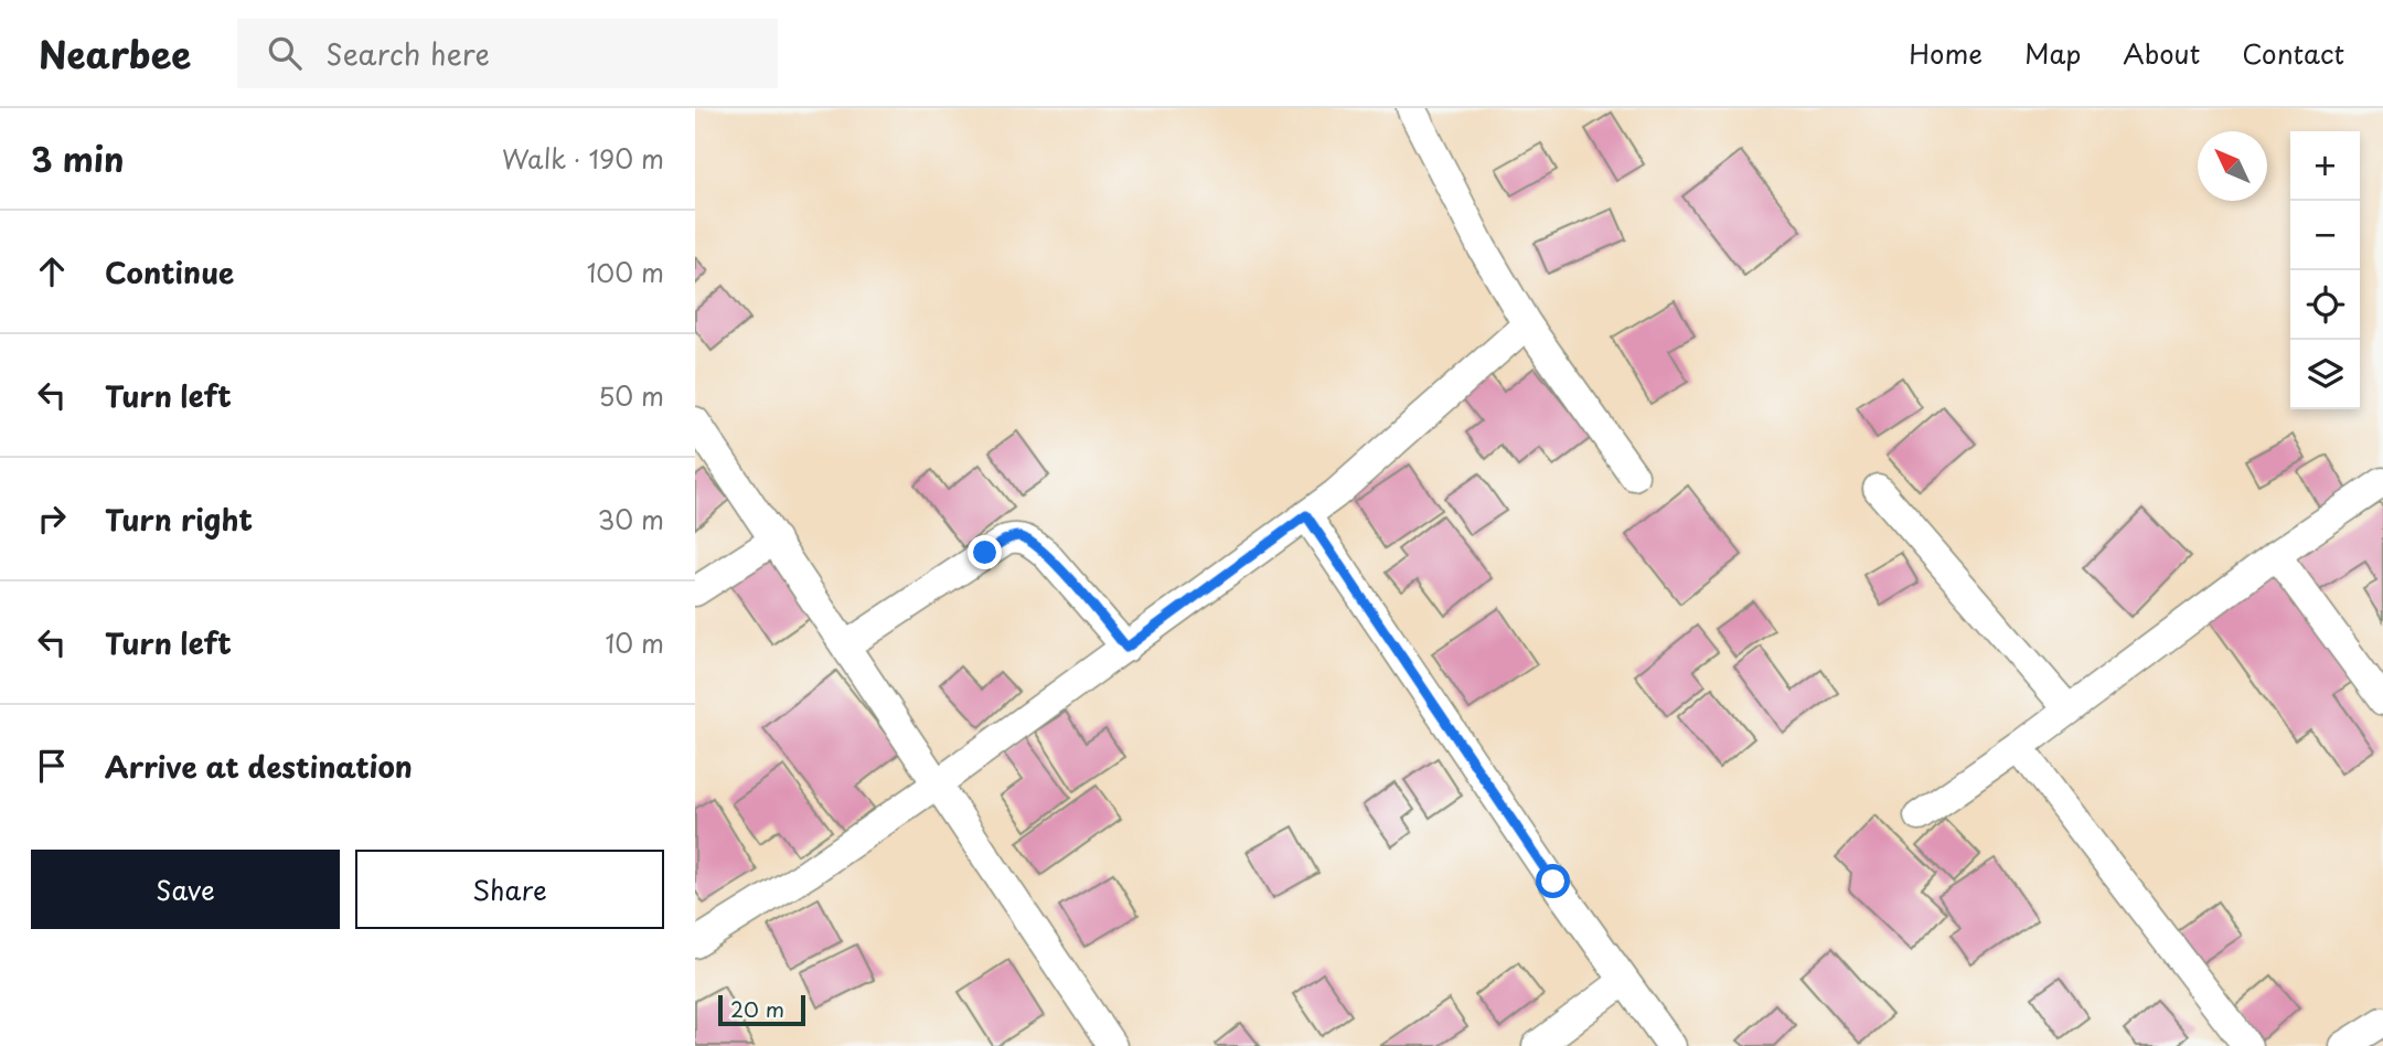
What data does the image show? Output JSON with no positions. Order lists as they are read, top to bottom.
{
  "scale_bar": "20 m",
  "north": "top left",
  "page": {
    "header": "Nearbee",
    "search": "Search here",
    "nav": [
      "Home",
      "Map",
      "About",
      "Contact"
    ],
    "heading": ["3 min", "Walk · 190 m"],
    "map_buttons": ["+", "−"],
    "list": [
      ["Continue", "100 m"],
      ["Turn left", "50 m"],
      ["Turn right", "30 m"],
      ["Turn left", "10 m"],
      "Arrive at destination"
    ],
    "buttons": ["Save", "Share"],
    "scale": "20 m"
  }
}
